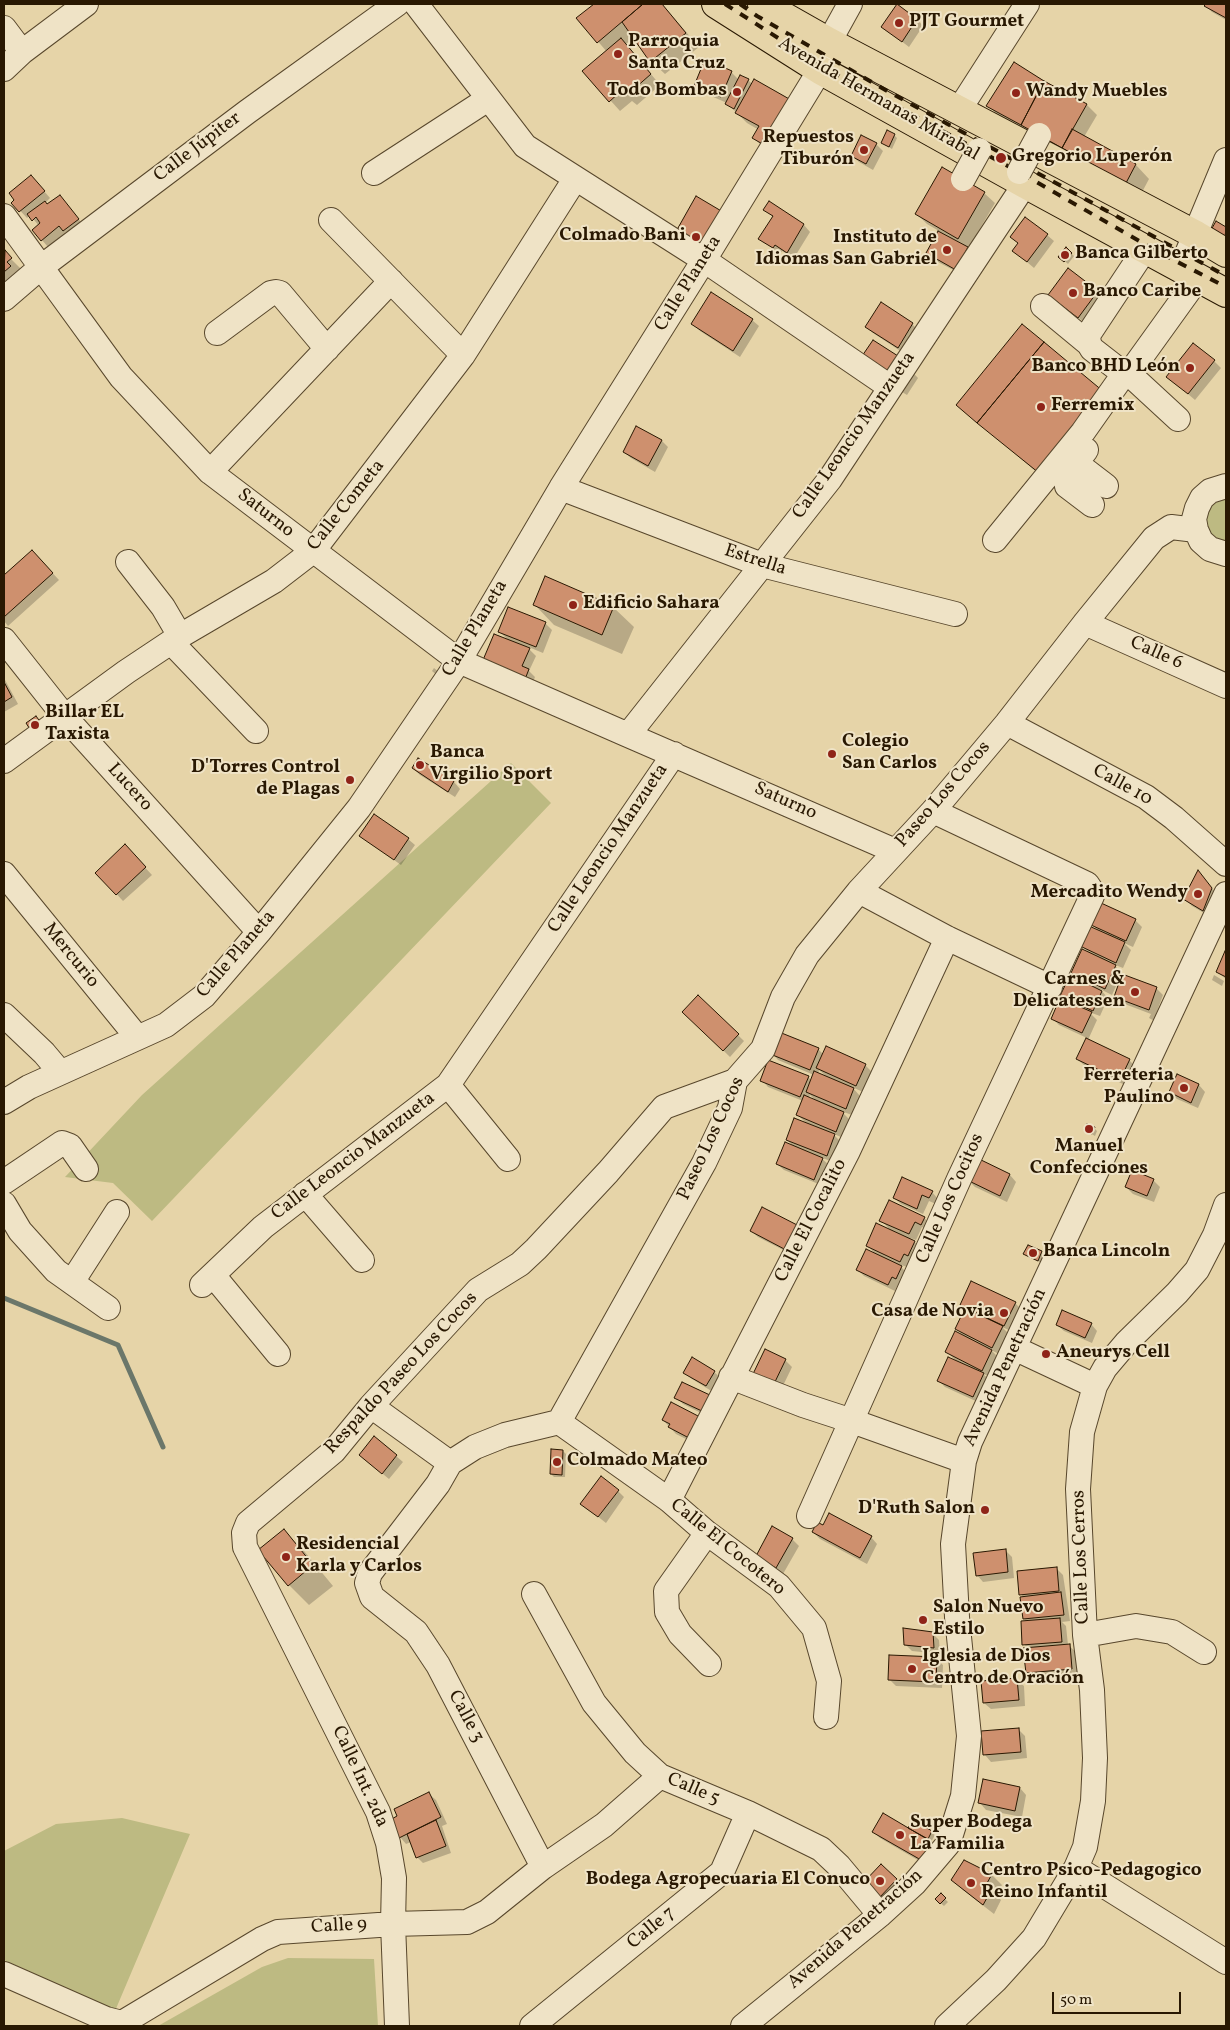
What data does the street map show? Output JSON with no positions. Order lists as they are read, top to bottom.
{
  "streets": {
    "main road": ["Avenida Hermanas Mirabal"],
    "street": [
      "Calle Júpiter",
      "Calle Planeta",
      "Calle Leoncio Manzueta",
      "Calle Cometa",
      "Saturno",
      "Estrella",
      "Calle 6",
      "Calle 10",
      "Lucero",
      "Paseo Los Cocos",
      "Mercurio",
      "Calle Los Cocitos",
      "Calle El Cocalito",
      "Avenida Penetración",
      "Respaldo Paseo Los Cocos",
      "Calle El Cocotero",
      "Calle Los Cerros",
      "Calle 3",
      "Calle Int. 2da",
      "Calle 5",
      "Calle 9",
      "Calle 7"
    ]
  },
  "crossings": [
    ["Avenida Hermanas Mirabal", "Calle Planeta"],
    ["Avenida Hermanas Mirabal", "Calle Leoncio Manzueta"],
    ["Calle Júpiter", "Saturno"],
    ["Calle Planeta", "Saturno"],
    ["Calle Planeta", "Estrella"],
    ["Calle Planeta", "Lucero"],
    ["Calle Planeta", "Mercurio"],
    ["Calle Leoncio Manzueta", "Saturno"],
    ["Calle Leoncio Manzueta", "Estrella"],
    ["Calle Cometa", "Saturno"],
    ["Calle Cometa", "Lucero"],
    ["Saturno", "Paseo Los Cocos"],
    ["Calle 6", "Paseo Los Cocos"],
    ["Calle 10", "Paseo Los Cocos"],
    ["Paseo Los Cocos", "Calle Los Cocitos"],
    ["Paseo Los Cocos", "Respaldo Paseo Los Cocos"],
    ["Paseo Los Cocos", "Calle El Cocotero"],
    ["Calle El Cocalito", "Calle El Cocotero"],
    ["Avenida Penetración", "Calle 5"],
    ["Respaldo Paseo Los Cocos", "Calle Int. 2da"],
    ["Calle 3", "Calle 9"],
    ["Calle Int. 2da", "Calle 9"],
    ["Calle 5", "Calle 9"],
    ["Calle 5", "Calle 7"]
  ],
  "places": [
    "PJT Gourmet",
    "Parroquia Santa Cruz",
    "Todo Bombas",
    "Wandy Muebles",
    "Repuestos Tiburón",
    "Gregorio Luperón",
    "Colmado Bani",
    "Instituto de Idiomas San Gabriel",
    "Banca Gilberto",
    "Banco Caribe",
    "Banco BHD León",
    "Ferremix",
    "Edificio Sahara",
    "Billar EL Taxista",
    "Colegio San Carlos",
    "Banca Virgilio Sport",
    "D'Torres Control de Plagas",
    "Mercadito Wendy",
    "Carnes & Delicatessen",
    "Ferreteria Paulino",
    "Manuel Confecciones",
    "Banca Lincoln",
    "Casa de Novia",
    "Aneurys Cell",
    "Colmado Mateo",
    "D'Ruth Salon",
    "Residencial Karla y Carlos",
    "Salon Nuevo Estilo",
    "Iglesia de Dios Centro de Oración",
    "Super Bodega La Familia",
    "Bodega Agropecuaria El Conuco",
    "Centro Psico-Pedagogico Reino Infantil"
  ],
  "scale_bar": "50 m"
}
